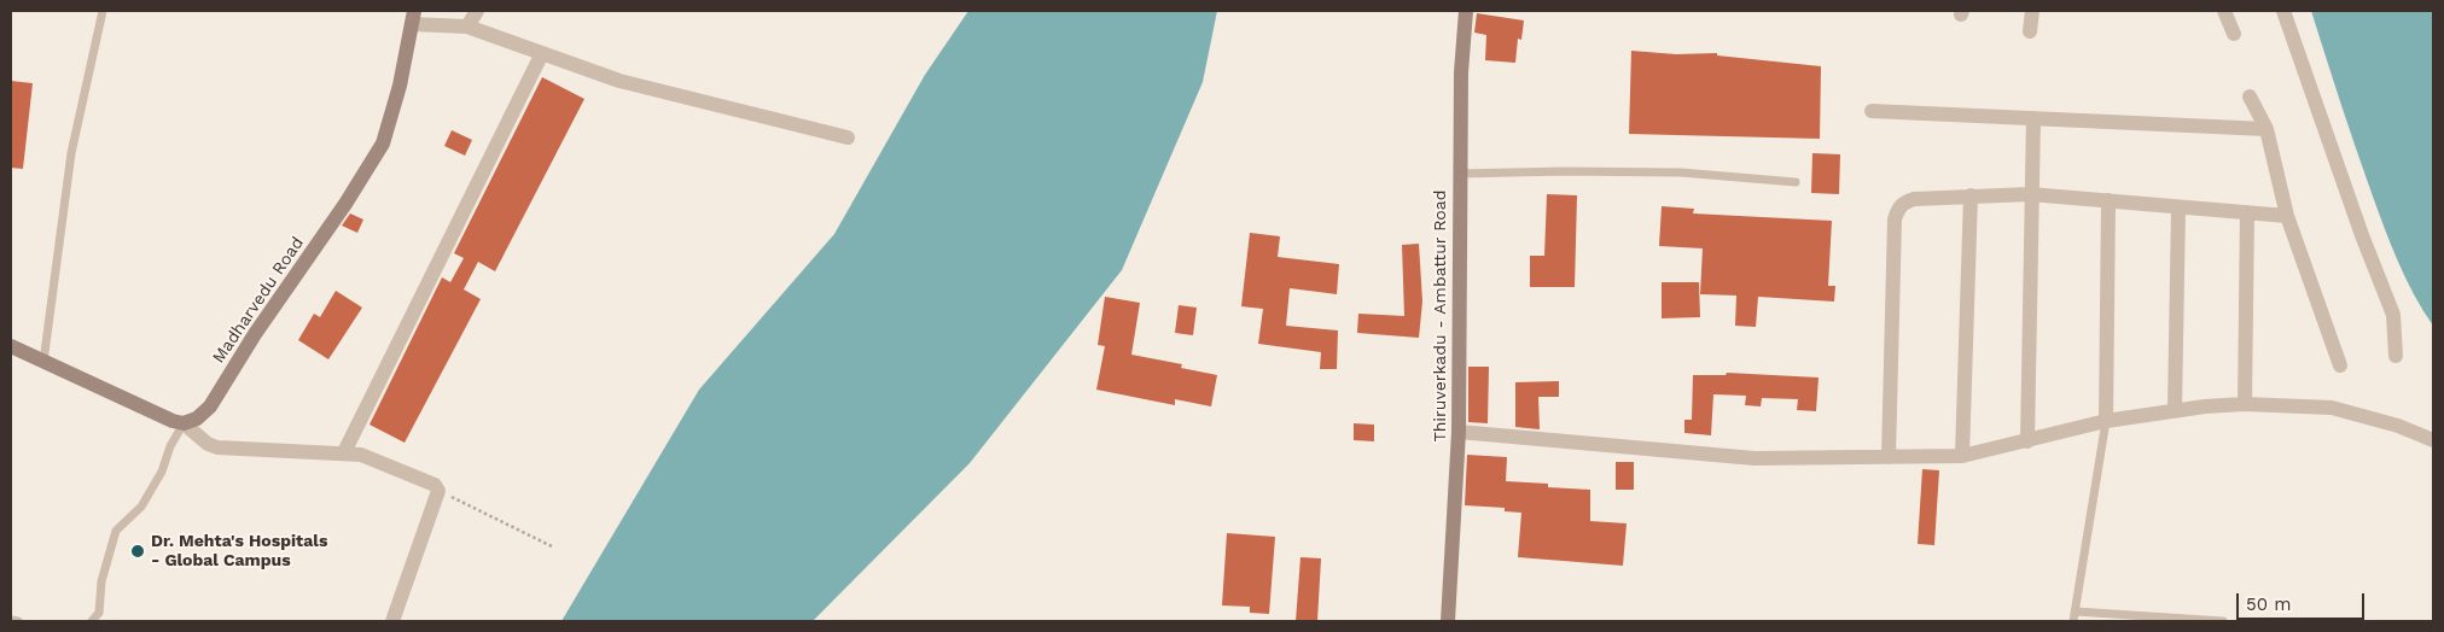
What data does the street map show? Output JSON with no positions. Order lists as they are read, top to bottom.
{
  "streets": {
    "street": ["Madharvedu Road", "Thiruverkadu - Ambattur Road"]
  },
  "places": ["Dr. Mehta's Hospitals - Global Campus"],
  "scale_bar": "50 m"
}
